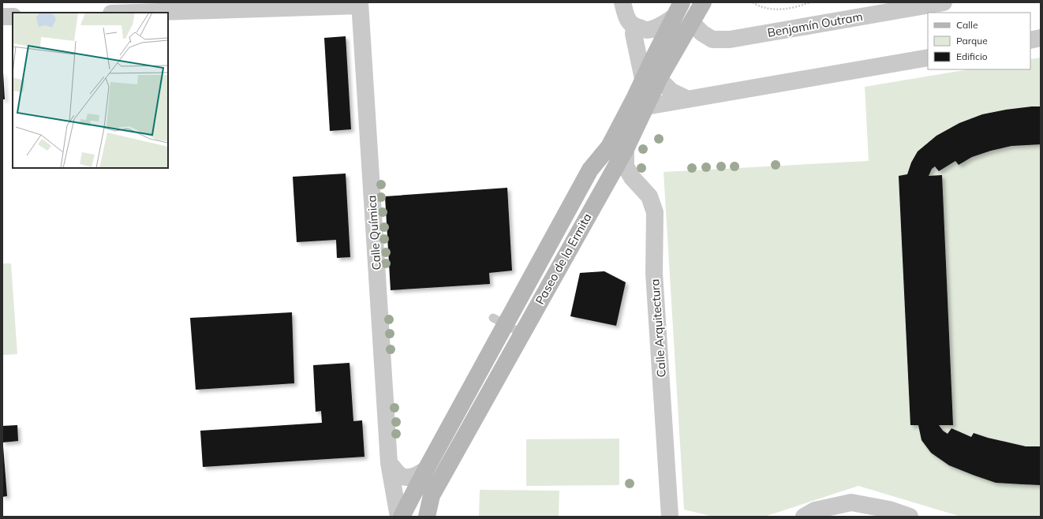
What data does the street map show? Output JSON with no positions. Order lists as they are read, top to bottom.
{
  "streets": {
    "main road": ["Paseo de la Ermita"],
    "street": ["Benjamín Outram", "Calle Química", "Calle Arquitectura"]
  },
  "crossings": [
    ["Benjamín Outram", "Paseo de la Ermita"],
    ["Paseo de la Ermita", "Calle Arquitectura"]
  ],
  "legend": ["Calle", "Parque", "Edificio"]
}
